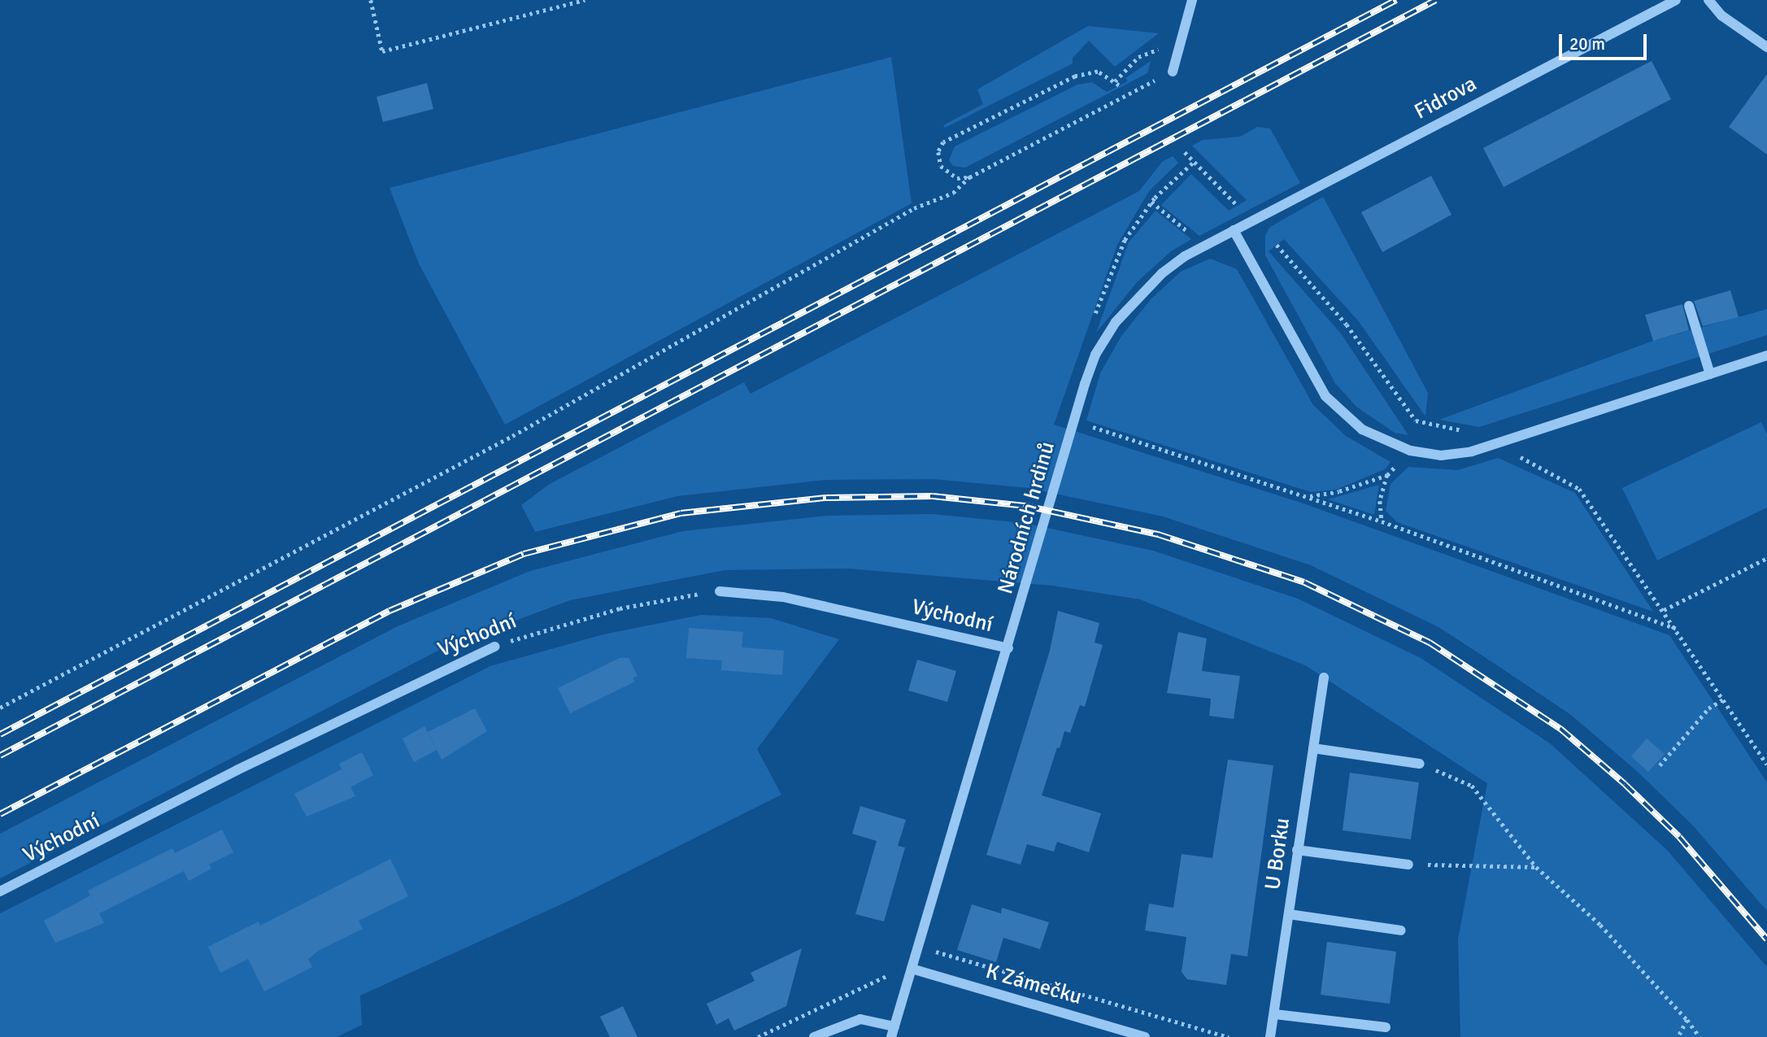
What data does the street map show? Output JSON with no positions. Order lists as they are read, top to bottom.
{
  "streets": {
    "street": [
      "Fidrova",
      "Národních hrdinů",
      "Východní",
      "U Borku",
      "K Zámečku"
    ]
  },
  "crossings": [
    ["Fidrova", "Národních hrdinů"],
    ["Národních hrdinů", "Východní"],
    ["Národních hrdinů", "K Zámečku"]
  ],
  "scale_bar": "20 m"
}
